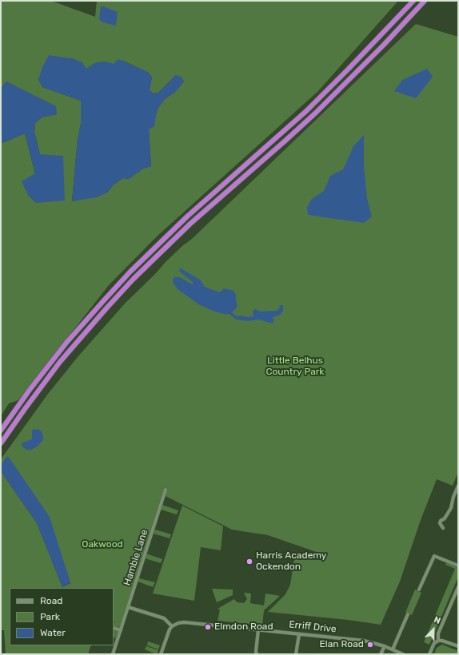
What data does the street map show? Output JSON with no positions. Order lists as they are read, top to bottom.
{
  "streets": {
    "street": ["Hamble Lane", "Erriff Drive"]
  },
  "parks": ["Little Belhus Country Park", "Oakwood"],
  "places": ["Harris Academy Ockendon", "Elmdon Road", "Elan Road"],
  "legend": ["Road", "Park", "Water"],
  "north": "top"
}
